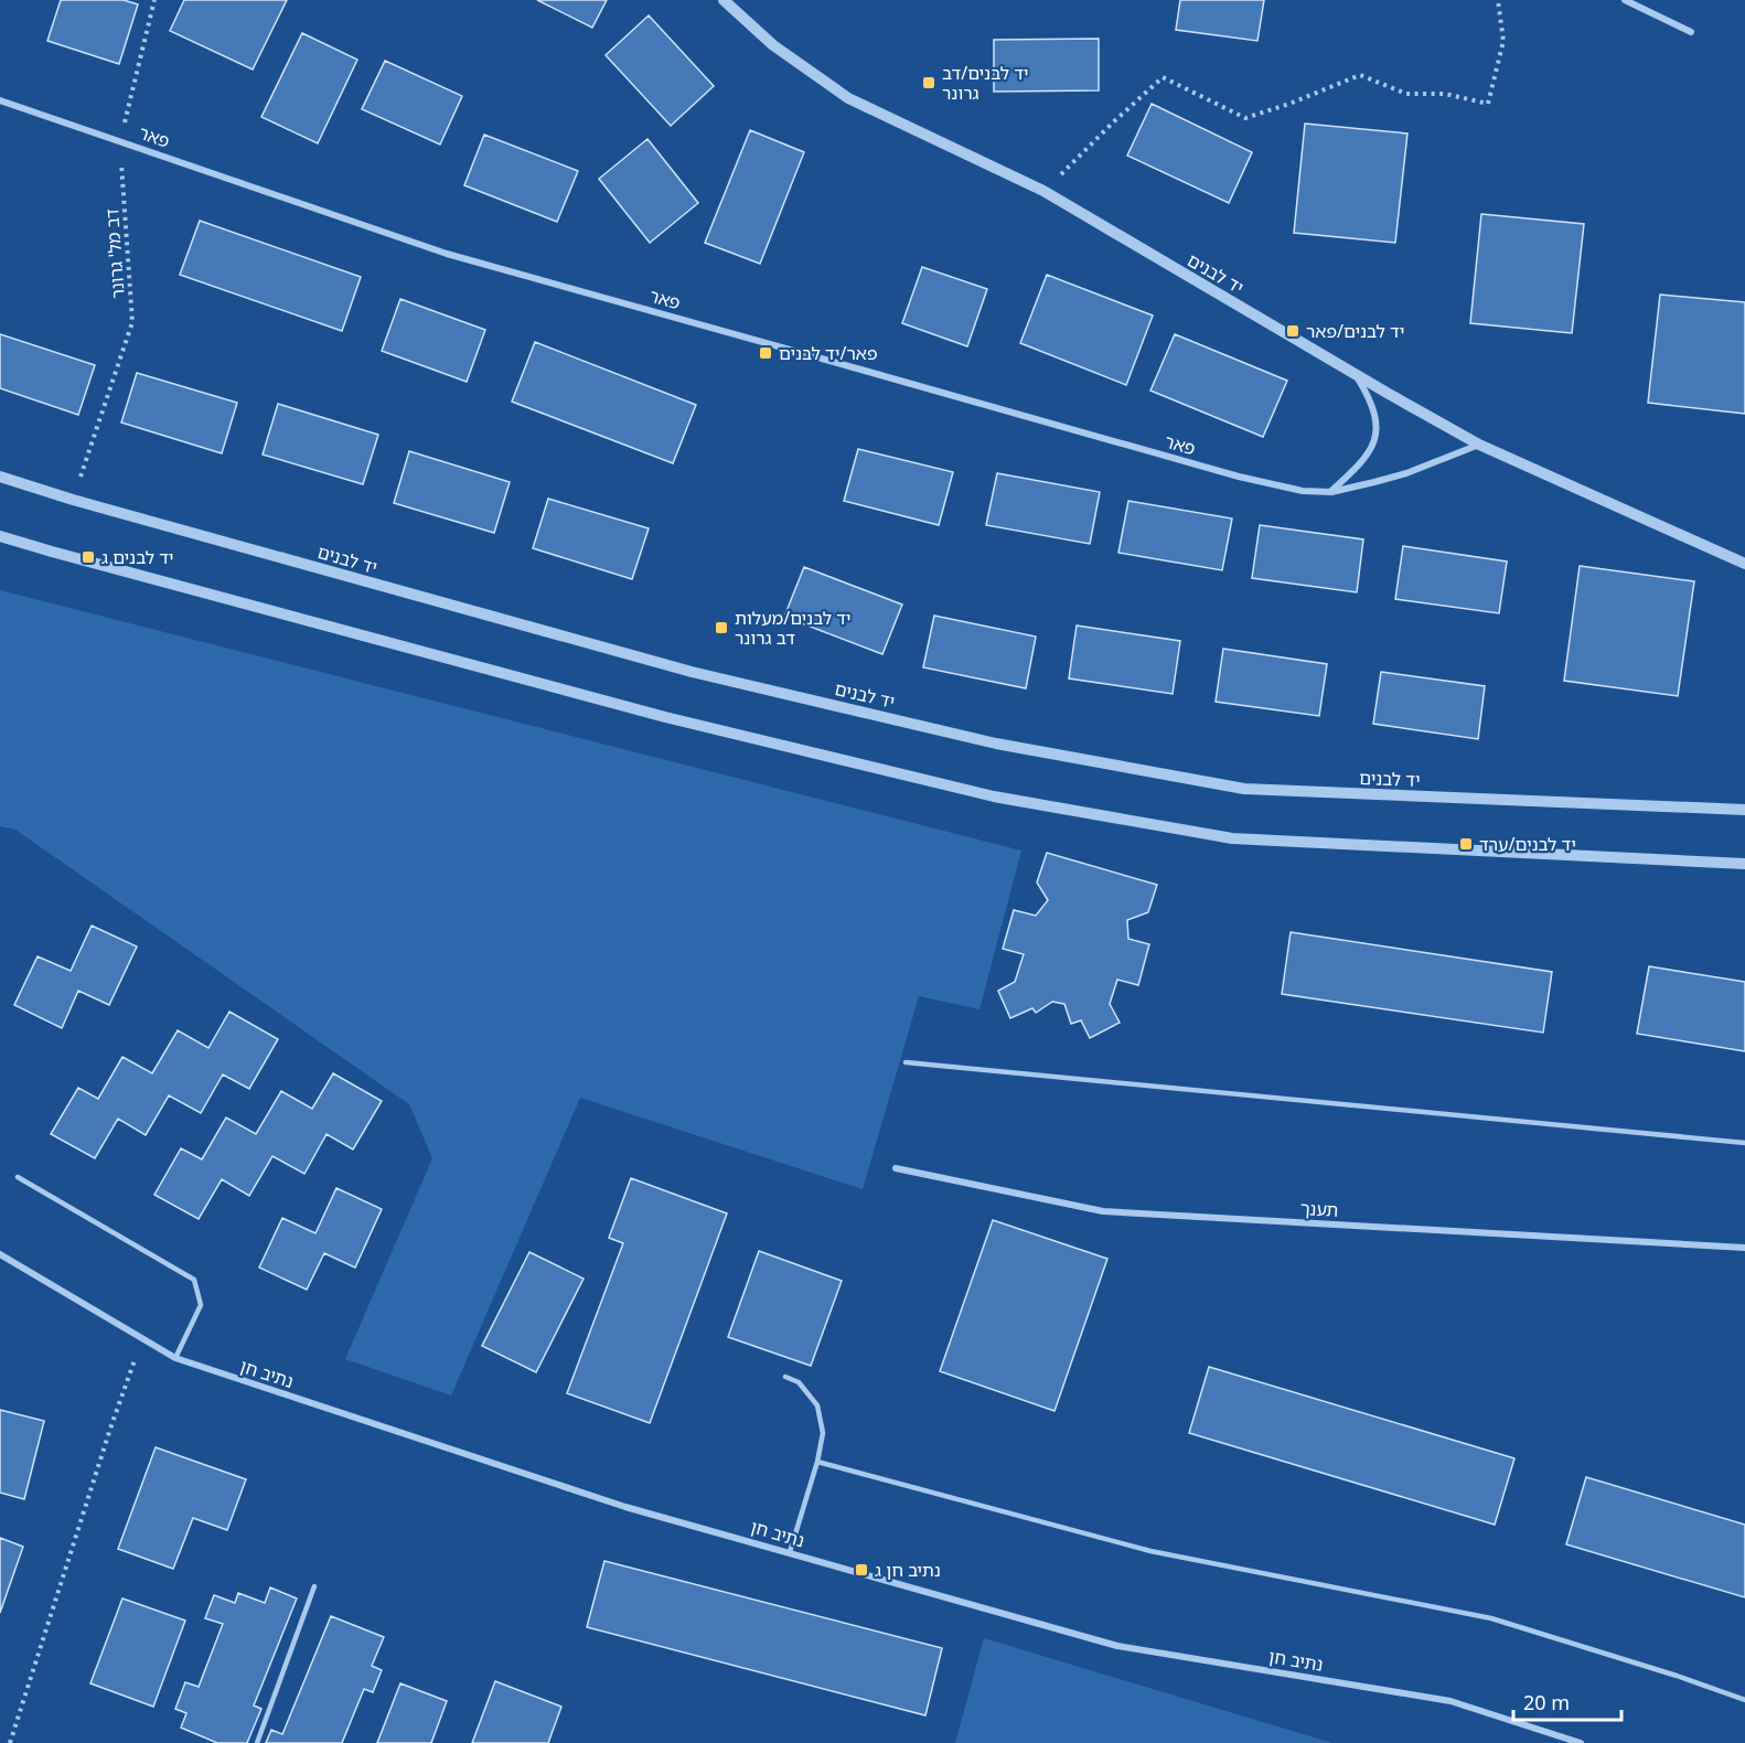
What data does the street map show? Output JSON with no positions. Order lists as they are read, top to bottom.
{
  "streets": {
    "street": [
      "פאר",
      "יד לבנים",
      "תענך",
      "נתיב חן"
    ],
    "path": ["דב מל' גרונר"]
  },
  "crossings": [
    ["פאר", "דב מל' גרונר"],
    ["פאר", "יד לבנים"],
    ["דב מל' גרונר", "יד לבנים"]
  ],
  "places": {
    "transit": [
      "יד לבנים/דב גרונר",
      "יד לבנים/פאר",
      "פאר/יד לבנים",
      "יד לבנים ג",
      "יד לבנים/מעלות דב גרונר",
      "יד לבנים/ערד",
      "נתיב חן ג"
    ]
  },
  "scale_bar": "20 m"
}
